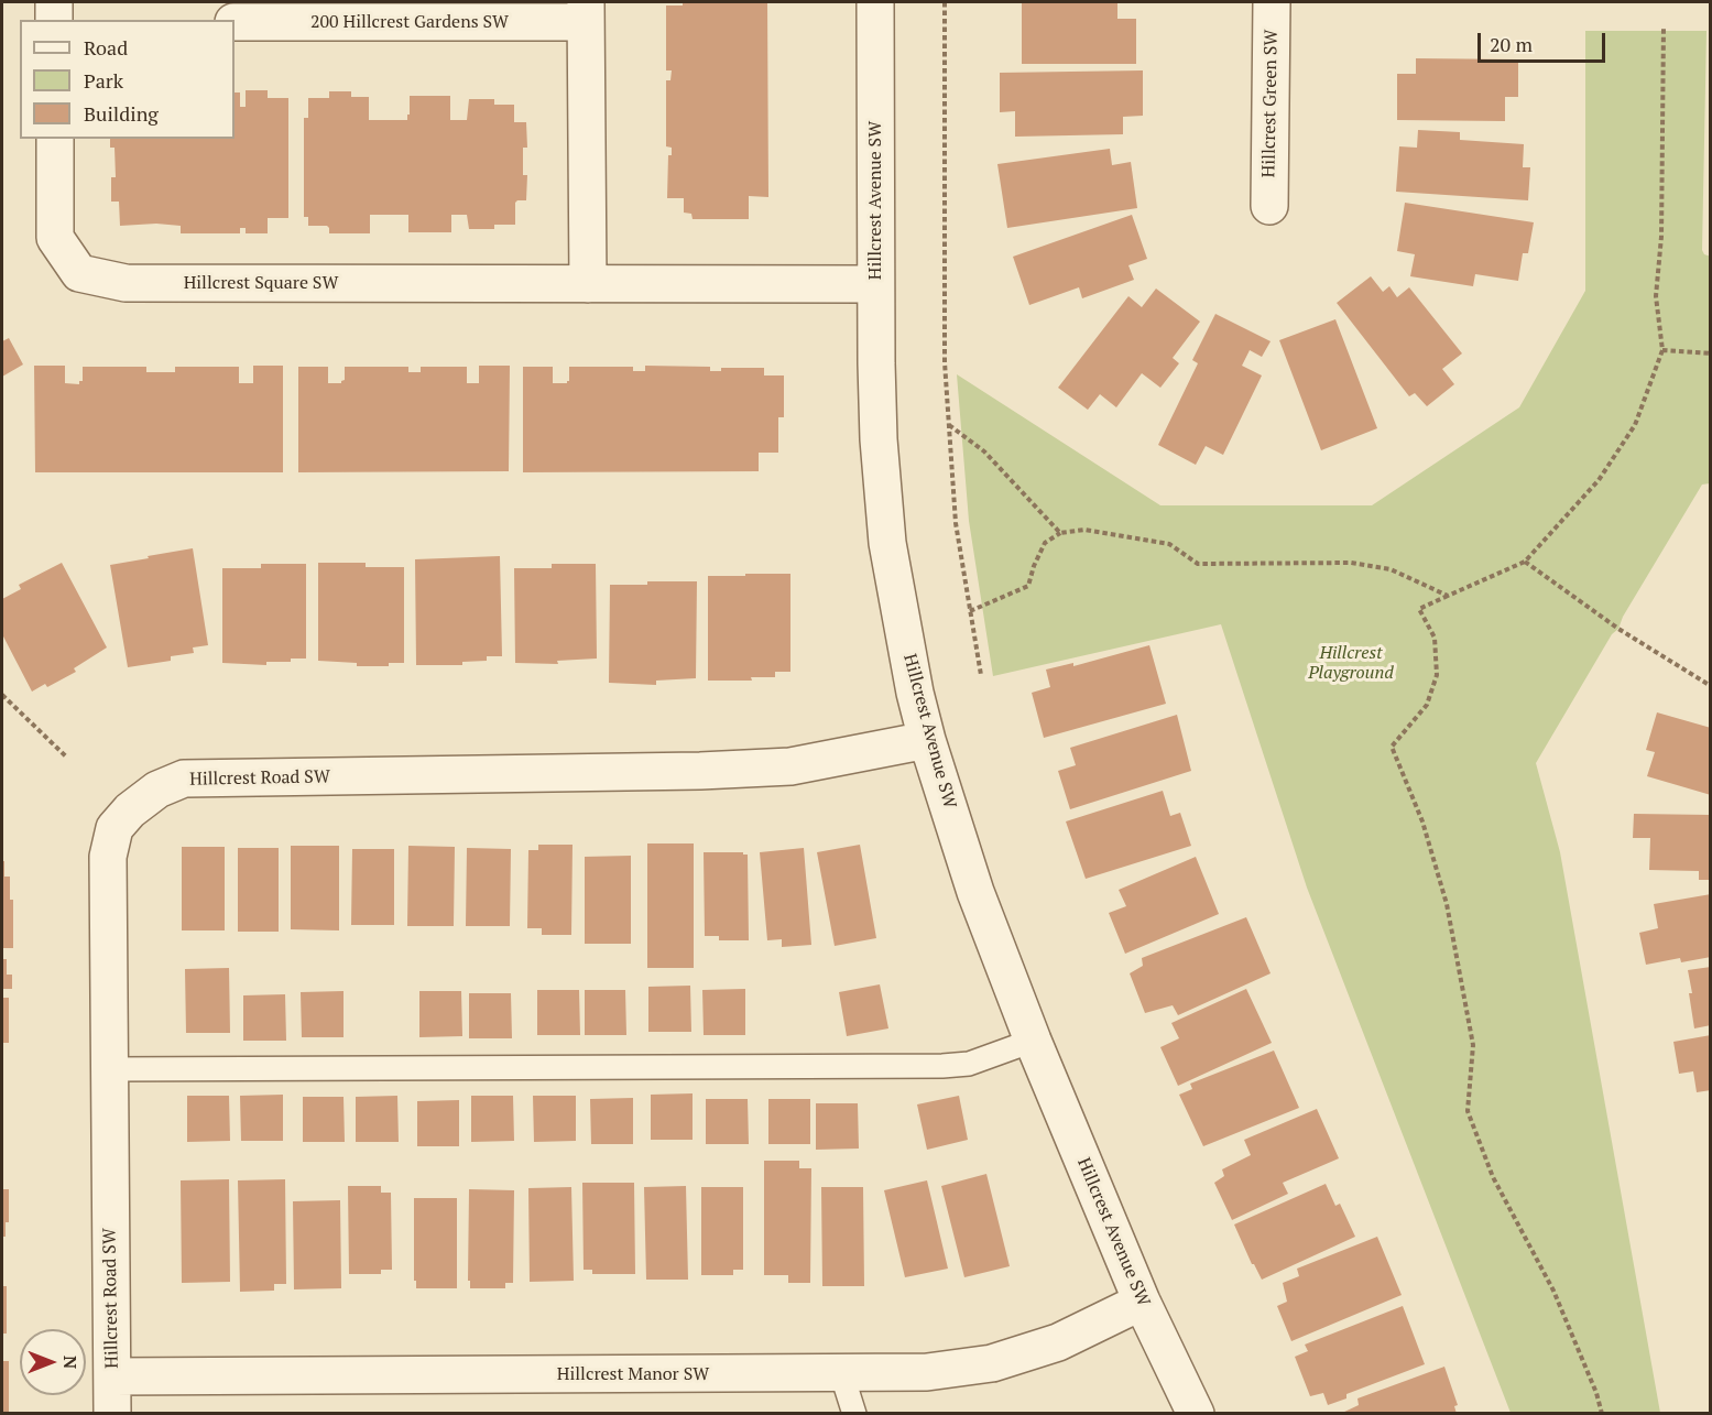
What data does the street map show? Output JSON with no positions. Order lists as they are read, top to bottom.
{
  "streets": {
    "street": [
      "200 Hillcrest Gardens SW",
      "Hillcrest Green SW",
      "Hillcrest Avenue SW",
      "Hillcrest Square SW",
      "Hillcrest Road SW",
      "Hillcrest Manor SW"
    ]
  },
  "crossings": [
    ["Hillcrest Avenue SW", "Hillcrest Square SW"],
    ["Hillcrest Avenue SW", "Hillcrest Road SW"],
    ["Hillcrest Avenue SW", "Hillcrest Manor SW"],
    ["Hillcrest Road SW", "Hillcrest Manor SW"]
  ],
  "parks": ["Hillcrest Playground"],
  "legend": ["Road", "Park", "Building"],
  "scale_bar": "20 m",
  "north": "right"
}
